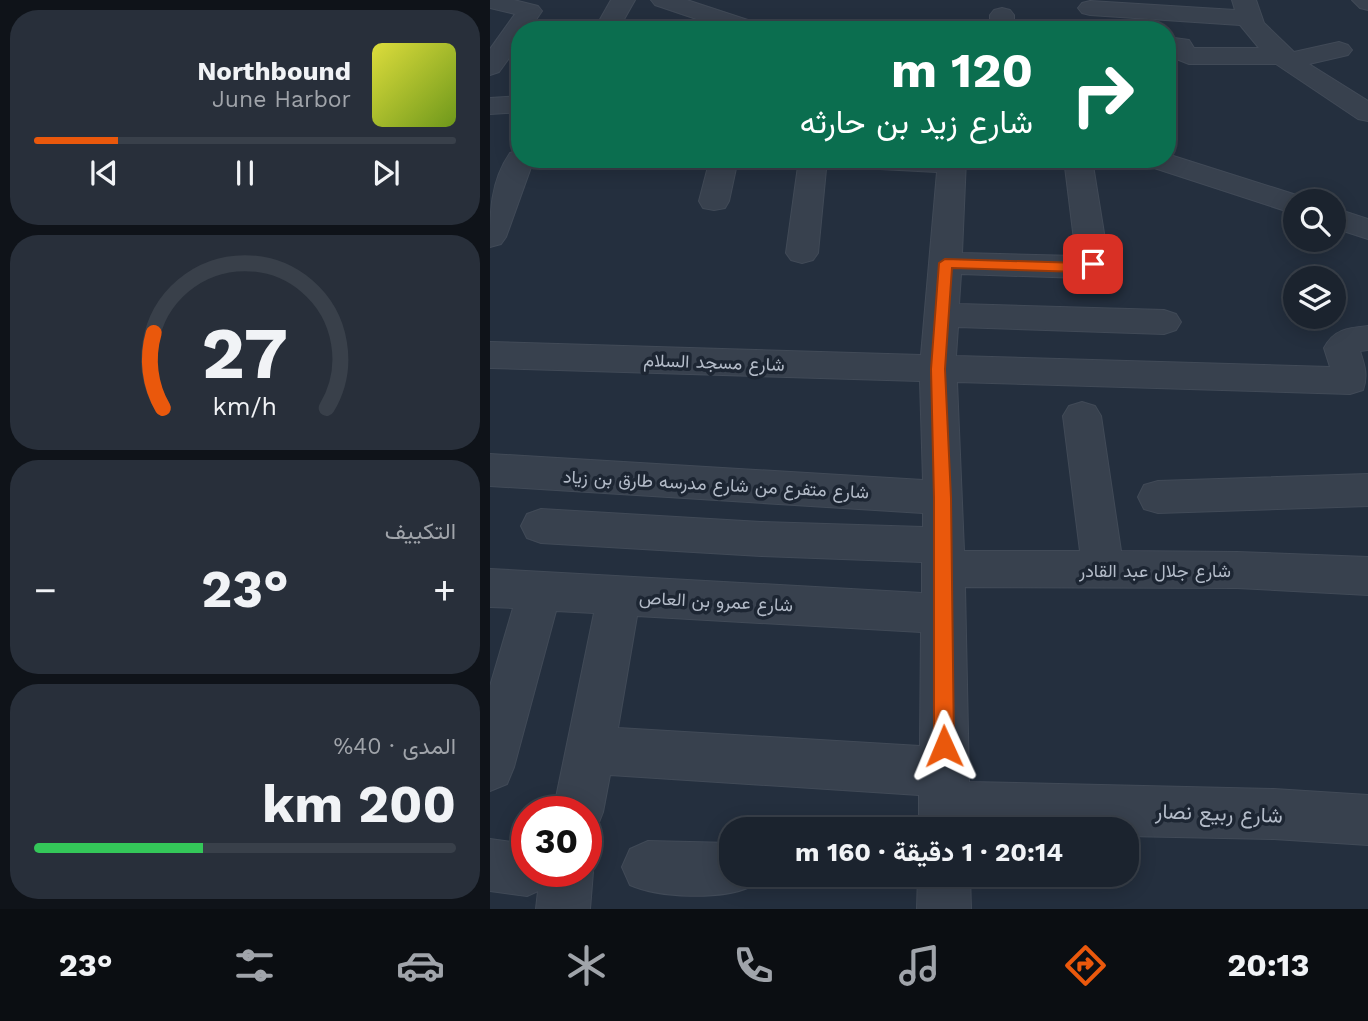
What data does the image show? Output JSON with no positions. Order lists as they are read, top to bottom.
{
  "streets": {
    "street": [
      "شارع مسجد السلام",
      "شارع متفرع من شارع مدرسه طارق بن زياد",
      "شارع جلال عبد القادر",
      "شارع عمرو بن العاص",
      "شارع ربيع نصار"
    ]
  },
  "page": {
    "turn": ["120 m", "شارع زيد بن حارثه"],
    "song": ["Northbound", "June Harbor"],
    "tile": [
      "التكييف",
      ["المدى · 40%", "200 km"]
    ],
    "heat": ["−", "23°", "+"],
    "limit": "30",
    "trip": "20:14 · 1 دقيقة · 160 m",
    "tabs": ["20:13", "23°"],
    "gauge": ["27", "km/h"]
  }
}
